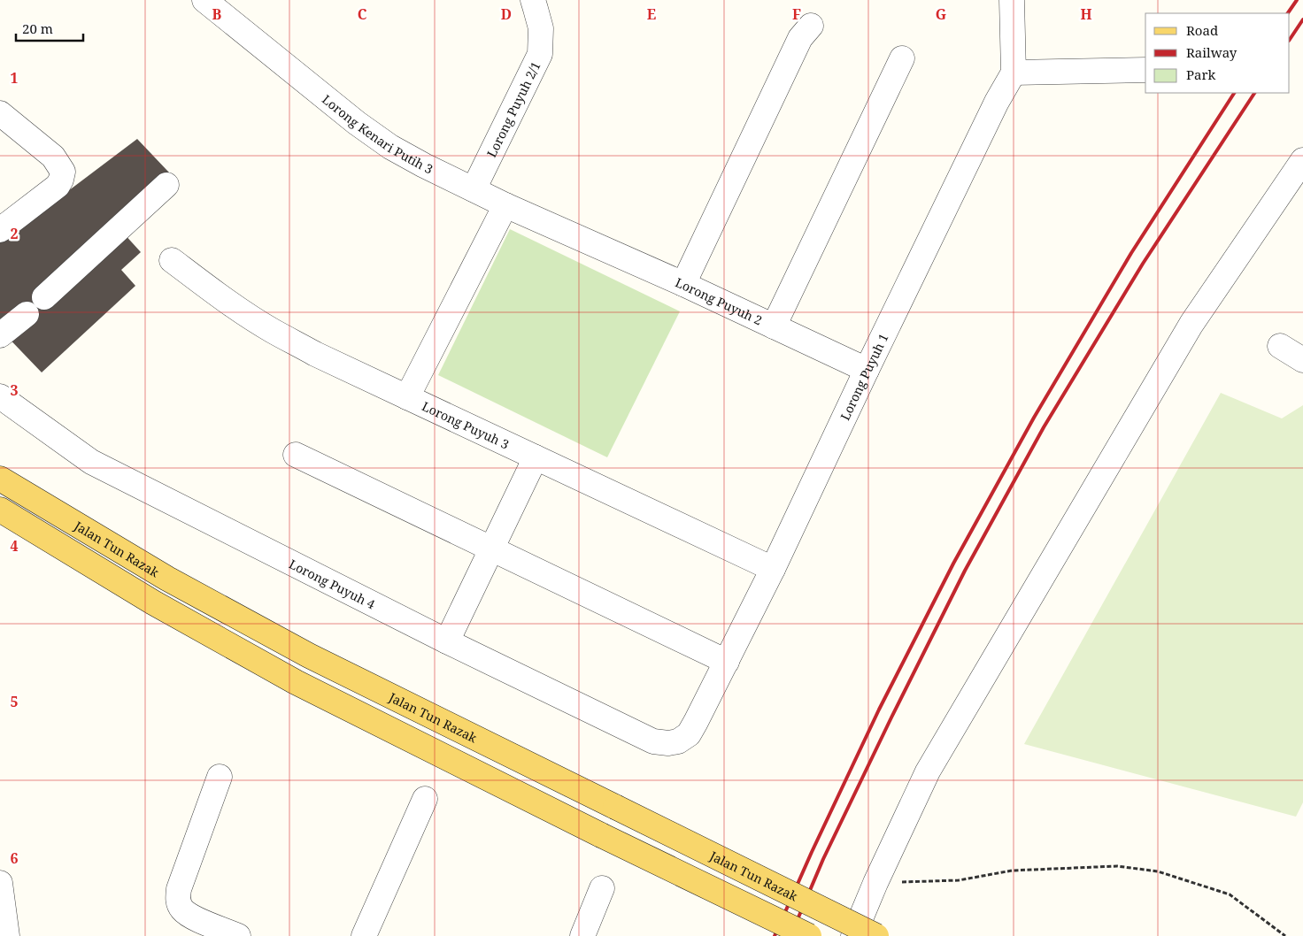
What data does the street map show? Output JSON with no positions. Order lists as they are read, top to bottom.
{
  "streets": {
    "main road": ["Jalan Tun Razak"],
    "street": [
      "Lorong Puyuh 2/1",
      "Lorong Kenari Putih 3",
      "Lorong Puyuh 2",
      "Lorong Puyuh 1",
      "Lorong Puyuh 3",
      "Lorong Puyuh 4"
    ]
  },
  "crossings": [
    ["Lorong Puyuh 2/1", "Lorong Kenari Putih 3"],
    ["Lorong Kenari Putih 3", "Lorong Puyuh 2"],
    ["Lorong Puyuh 2", "Lorong Puyuh 1"],
    ["Lorong Puyuh 1", "Lorong Puyuh 3"],
    ["Lorong Puyuh 1", "Lorong Puyuh 4"]
  ],
  "legend": ["Road", "Railway", "Park"],
  "scale_bar": "20 m",
  "grid": {
    "columns": [
      "B",
      "C",
      "D",
      "E",
      "F",
      "G",
      "H"
    ],
    "rows": [
      "1",
      "2",
      "3",
      "4",
      "5",
      "6"
    ]
  }
}
